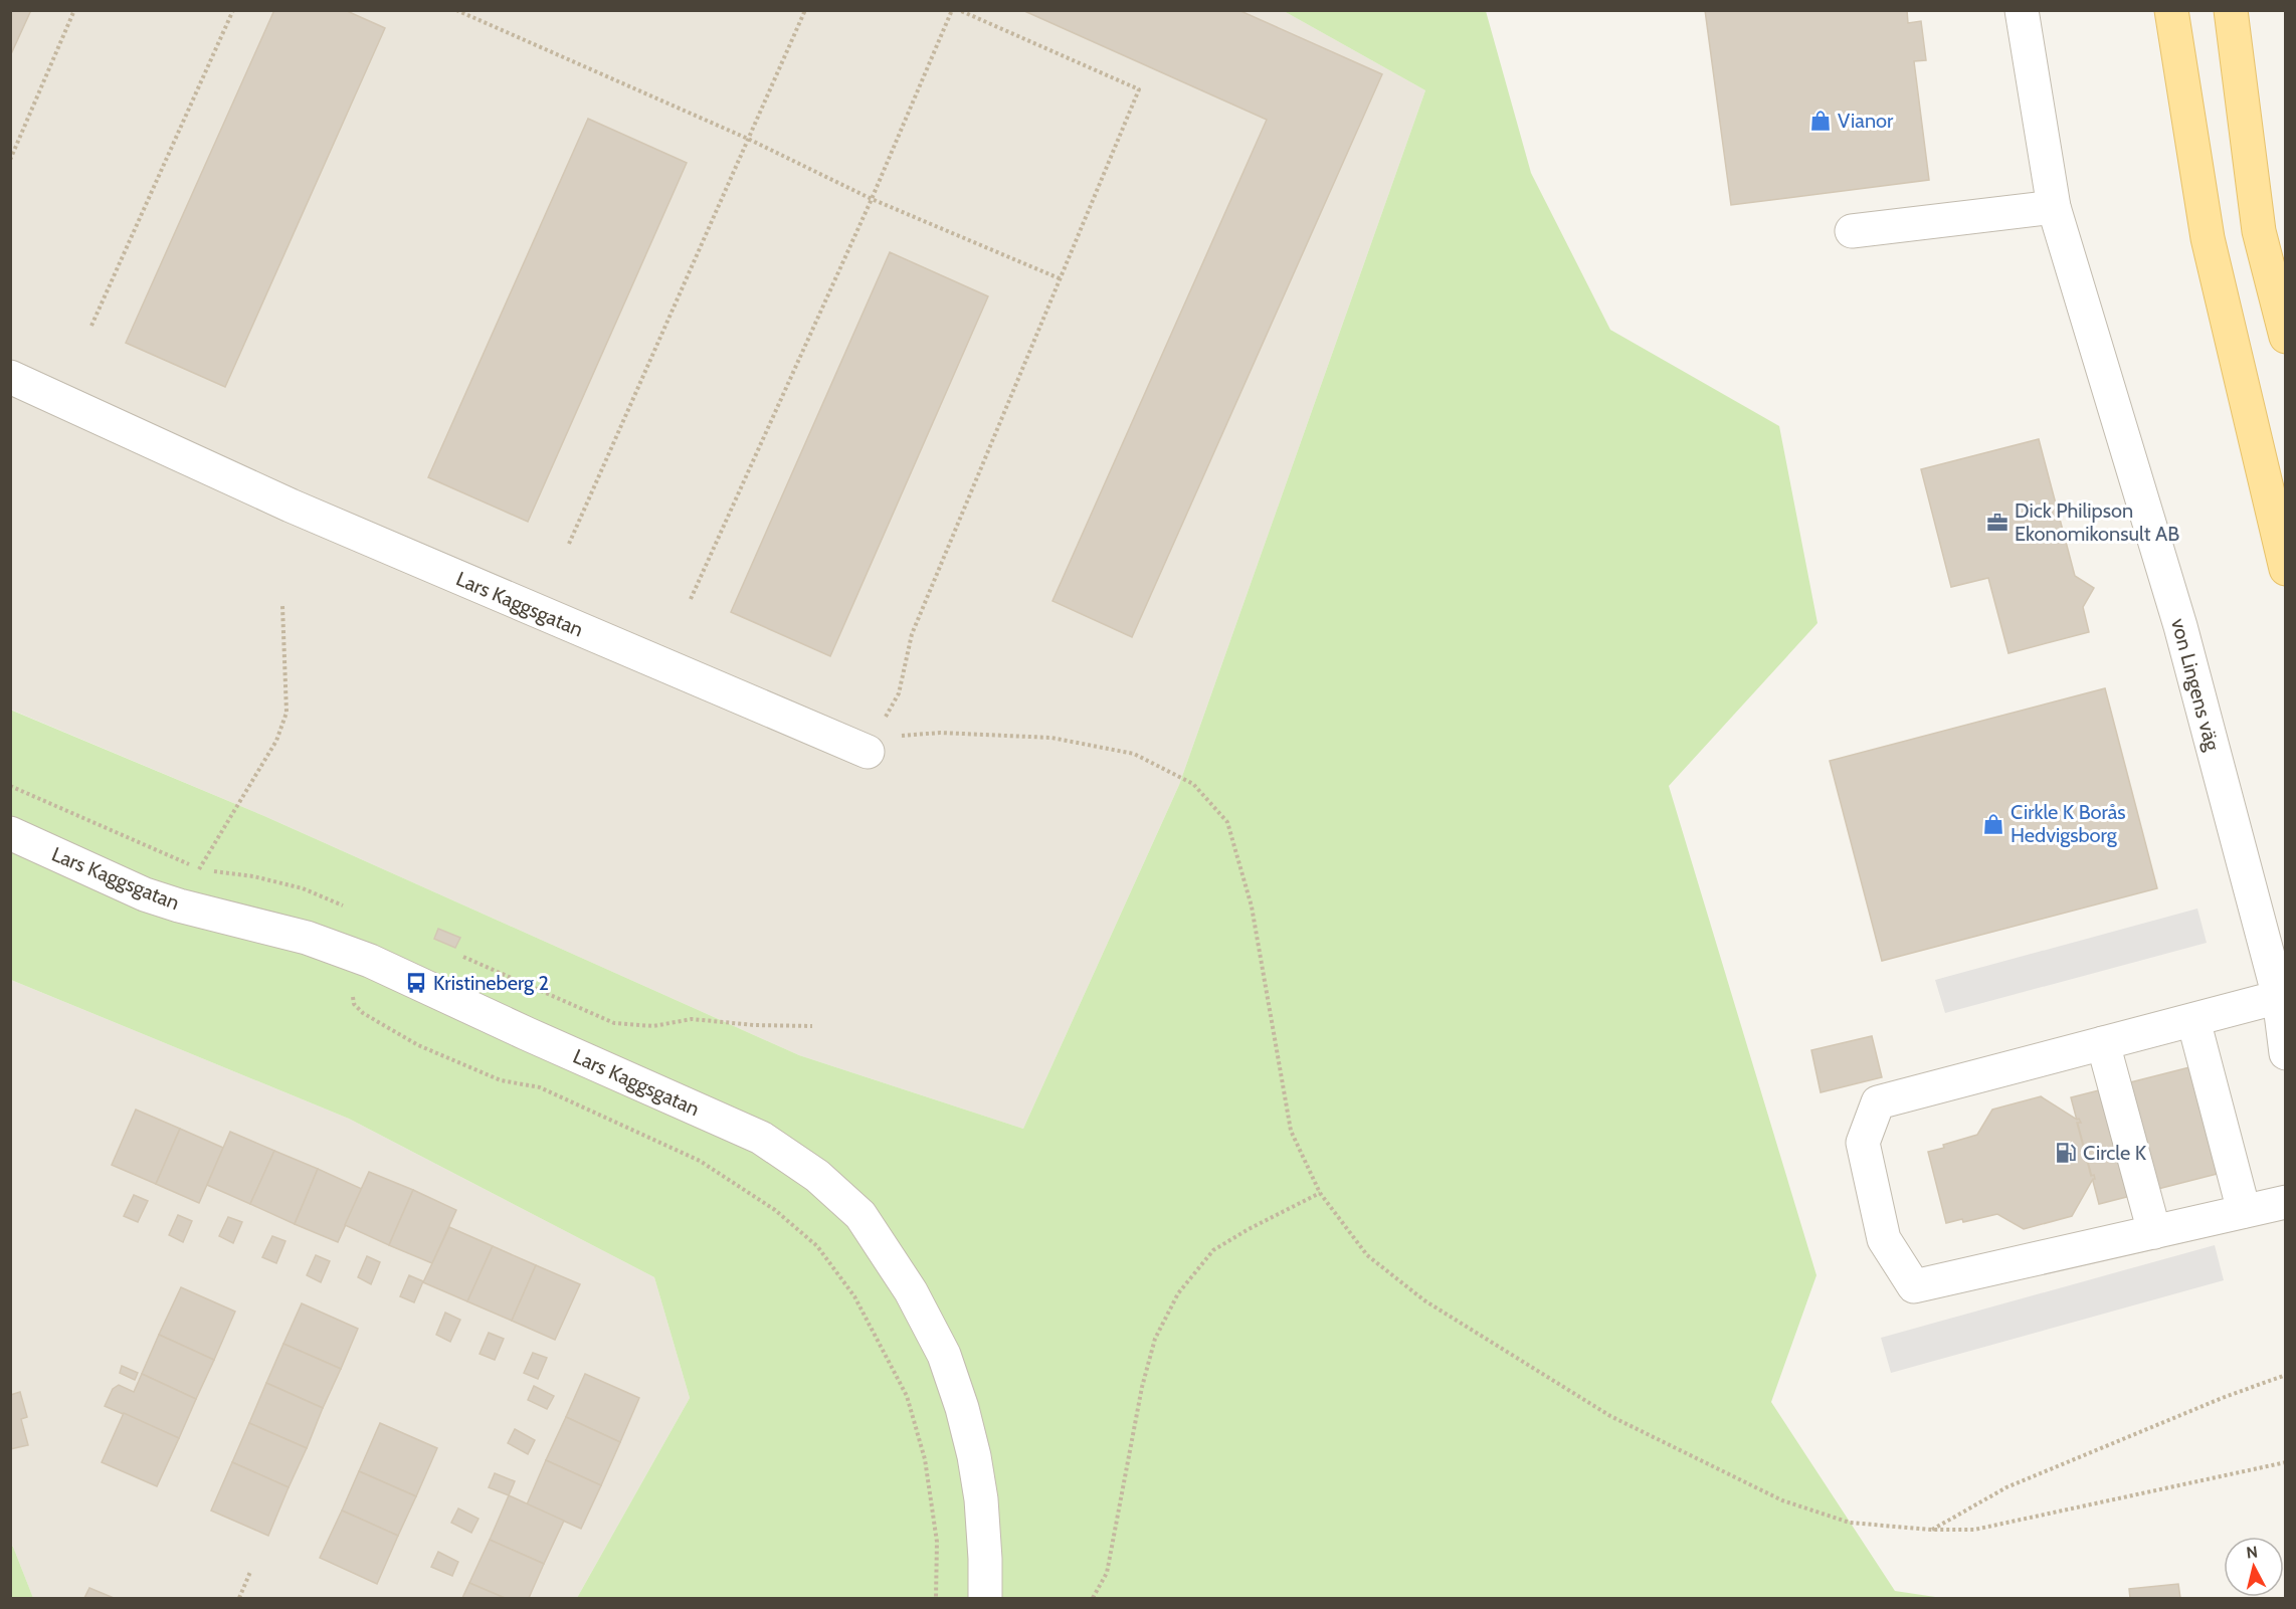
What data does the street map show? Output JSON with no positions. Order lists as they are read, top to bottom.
{
  "streets": {
    "street": ["Lars Kaggsgatan", "von Lingens väg"]
  },
  "places": {
    "shop": ["Vianor", "Cirkle K Borås Hedvigsborg"],
    "office": ["Dick Philipson Ekonomikonsult AB"],
    "bus stop": ["Kristineberg 2"],
    "fuel station": ["Circle K"]
  },
  "north": "top"
}
